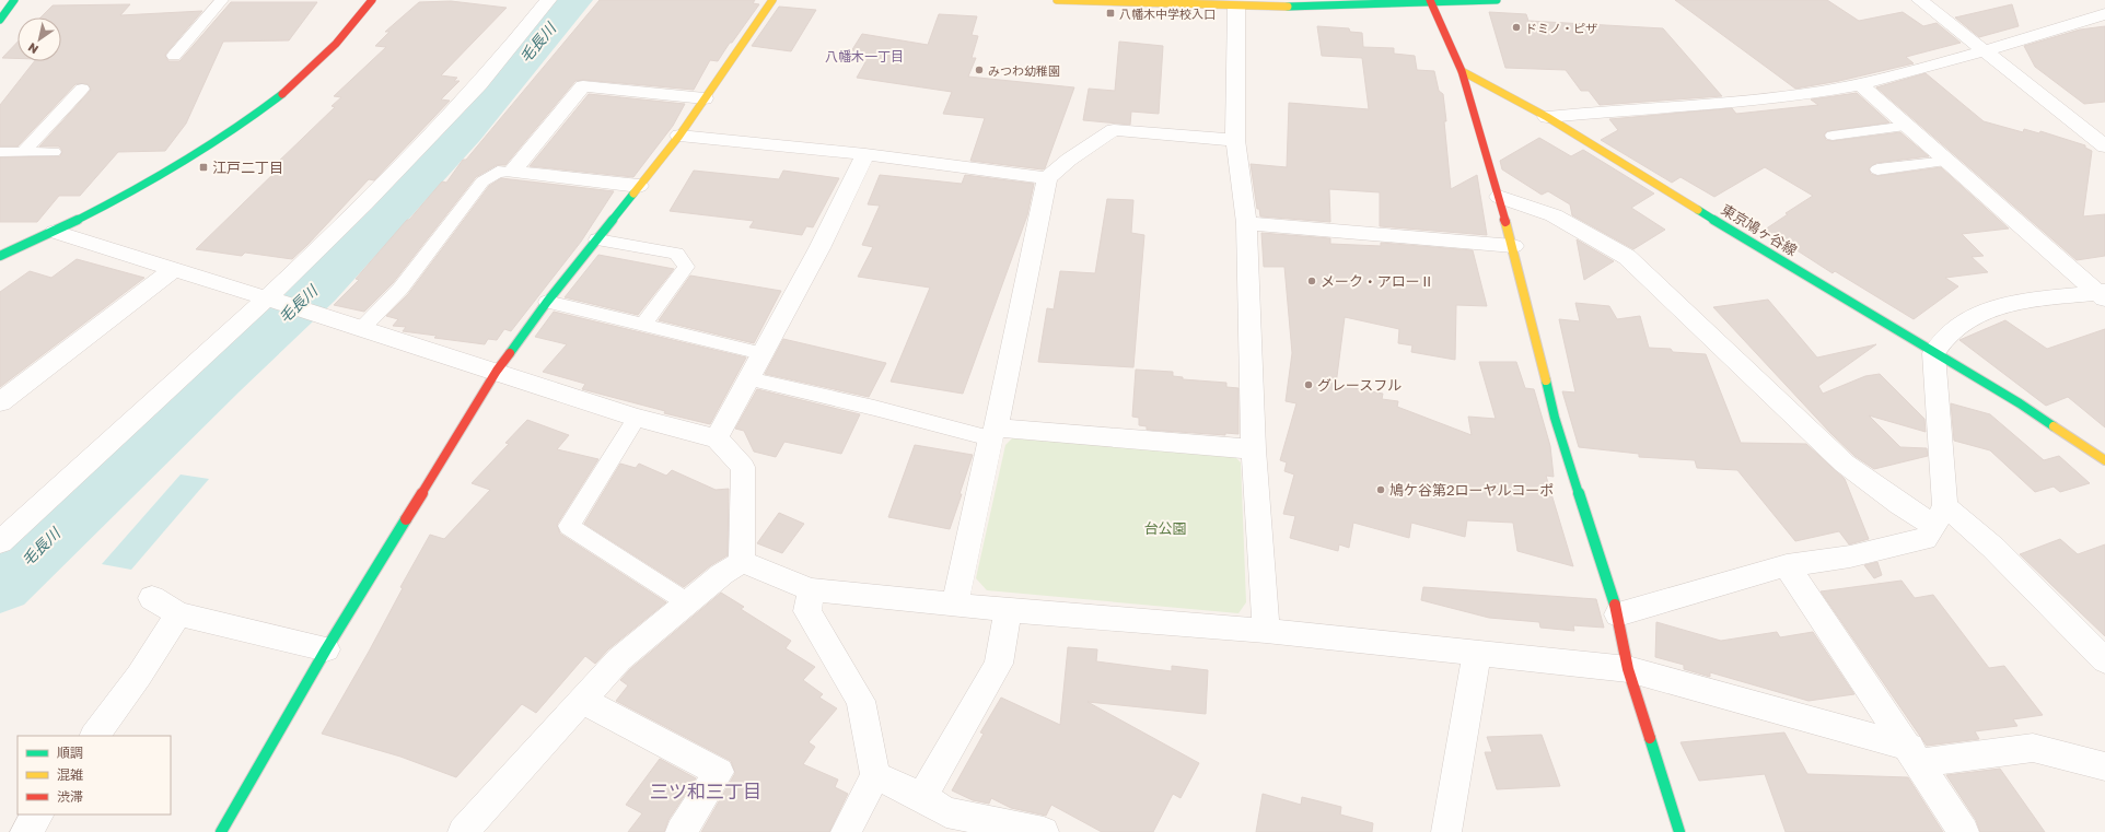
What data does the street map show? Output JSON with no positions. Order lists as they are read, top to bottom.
{
  "streets": {
    "street": ["東京鳩ヶ谷線"]
  },
  "districts": ["八幡木一丁目", "三ツ和三丁目"],
  "water": ["毛長川"],
  "parks": ["台公園"],
  "places": {
    "transit": ["八幡木中学校入口", "江戸二丁目"],
    "other": [
      "ドミノ・ピザ",
      "みつわ幼稚園",
      "メーク・アローⅡ",
      "グレースフル",
      "鳩ケ谷第2ローヤルコーポ"
    ]
  },
  "legend": ["順調", "混雑", "渋滞"],
  "north": "bottom left"
}
